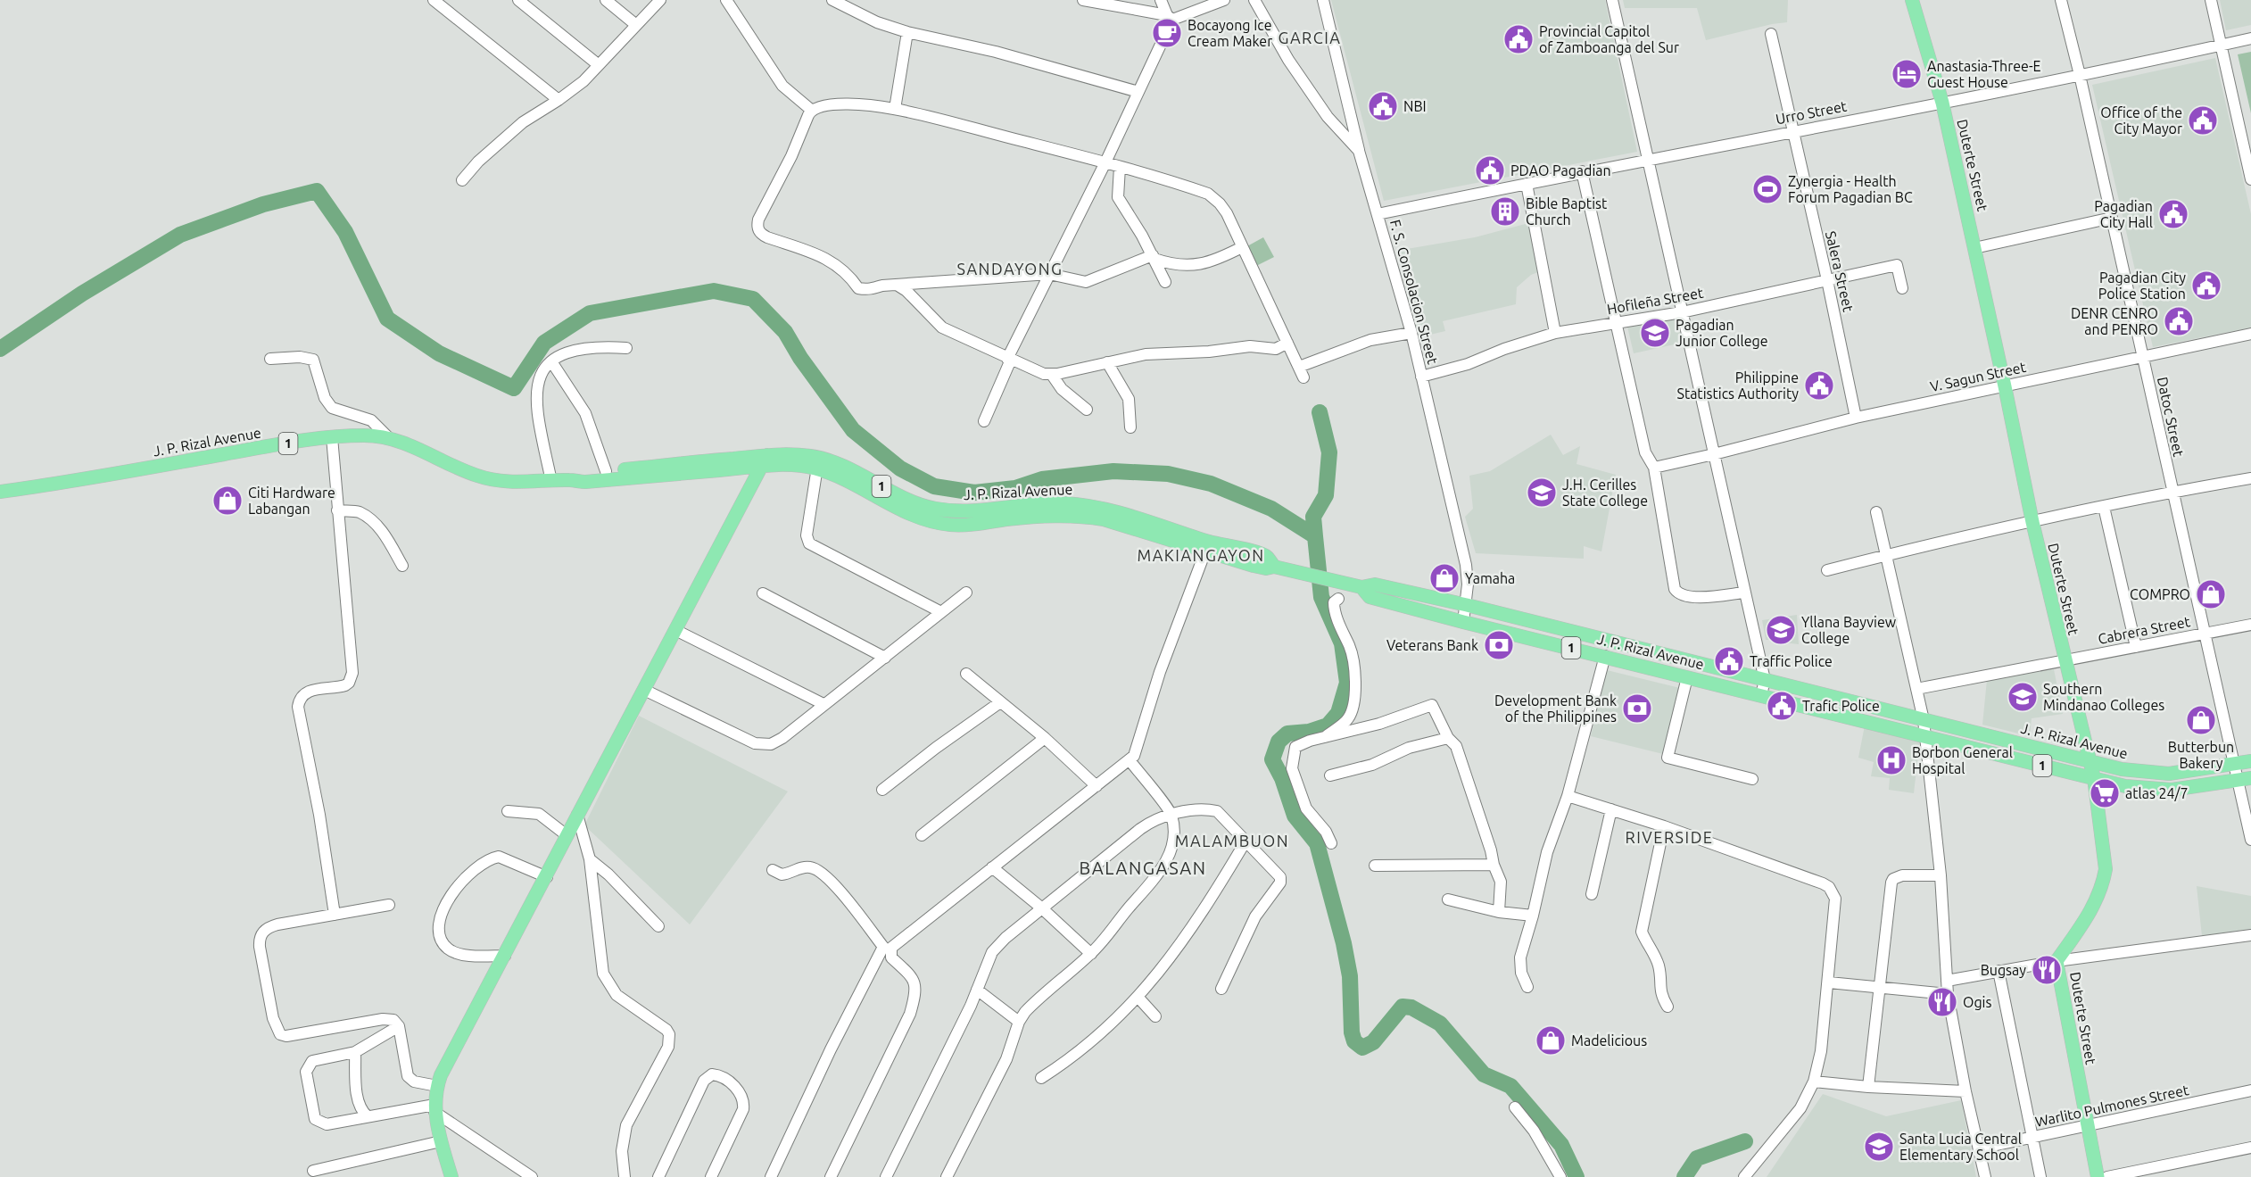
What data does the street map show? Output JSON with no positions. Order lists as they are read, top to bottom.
{
  "streets": {
    "main road": ["Duterte Street", "J. P. Rizal Avenue", "1"],
    "street": [
      "Urro Street",
      "Salera Street",
      "F. S. Consolacion Street",
      "Hofileña Street",
      "V. Sagun Street",
      "Datoc Street",
      "Cabrera Street",
      "Warlito Pulmones Street"
    ]
  },
  "crossings": [
    ["Urro Street", "Duterte Street"],
    ["Urro Street", "Salera Street"],
    ["Urro Street", "F. S. Consolacion Street"],
    ["Urro Street", "Datoc Street"],
    ["Duterte Street", "V. Sagun Street"],
    ["Duterte Street", "J. P. Rizal Avenue"],
    ["Duterte Street", "Cabrera Street"],
    ["Duterte Street", "Warlito Pulmones Street"],
    ["Salera Street", "Hofileña Street"],
    ["Salera Street", "V. Sagun Street"],
    ["F. S. Consolacion Street", "Hofileña Street"],
    ["F. S. Consolacion Street", "J. P. Rizal Avenue"],
    ["V. Sagun Street", "Datoc Street"],
    ["Datoc Street", "J. P. Rizal Avenue"],
    ["Datoc Street", "Cabrera Street"]
  ],
  "districts": [
    "GARCIA",
    "SANDAYONG",
    "MAKIANGAYON",
    "RIVERSIDE",
    "MALAMBUON",
    "BALANGASAN"
  ],
  "places": {
    "cafe": ["Bocayong Ice Cream Maker"],
    "public building": [
      "Provincial Capitol of Zamboanga del Sur",
      "NBI",
      "Office of the City Mayor",
      "PDAO Pagadian",
      "Pagadian City Hall",
      "Pagadian City Police Station",
      "DENR CENRO and PENRO",
      "Philippine Statistics Authority",
      "Traffic Police",
      "Trafic Police"
    ],
    "hotel": ["Anastasia-Three-E Guest House"],
    "sports": ["Zynergia - Health Forum Pagadian BC"],
    "building": ["Bible Baptist Church"],
    "school or university": [
      "Pagadian Junior College",
      "J.H. Cerilles State College",
      "Yllana Bayview College",
      "Southern Mindanao Colleges",
      "Santa Lucia Central Elementary School"
    ],
    "shop": [
      "Citi Hardware Labangan",
      "Yamaha",
      "COMPRO",
      "Butterbun Bakery",
      "Madelicious"
    ],
    "bank": ["Veterans Bank", "Development Bank of the Philippines"],
    "hospital": ["Borbon General Hospital"],
    "supermarket": ["atlas 24/7"],
    "restaurant": ["Bugsay", "Ogis"]
  }
}
